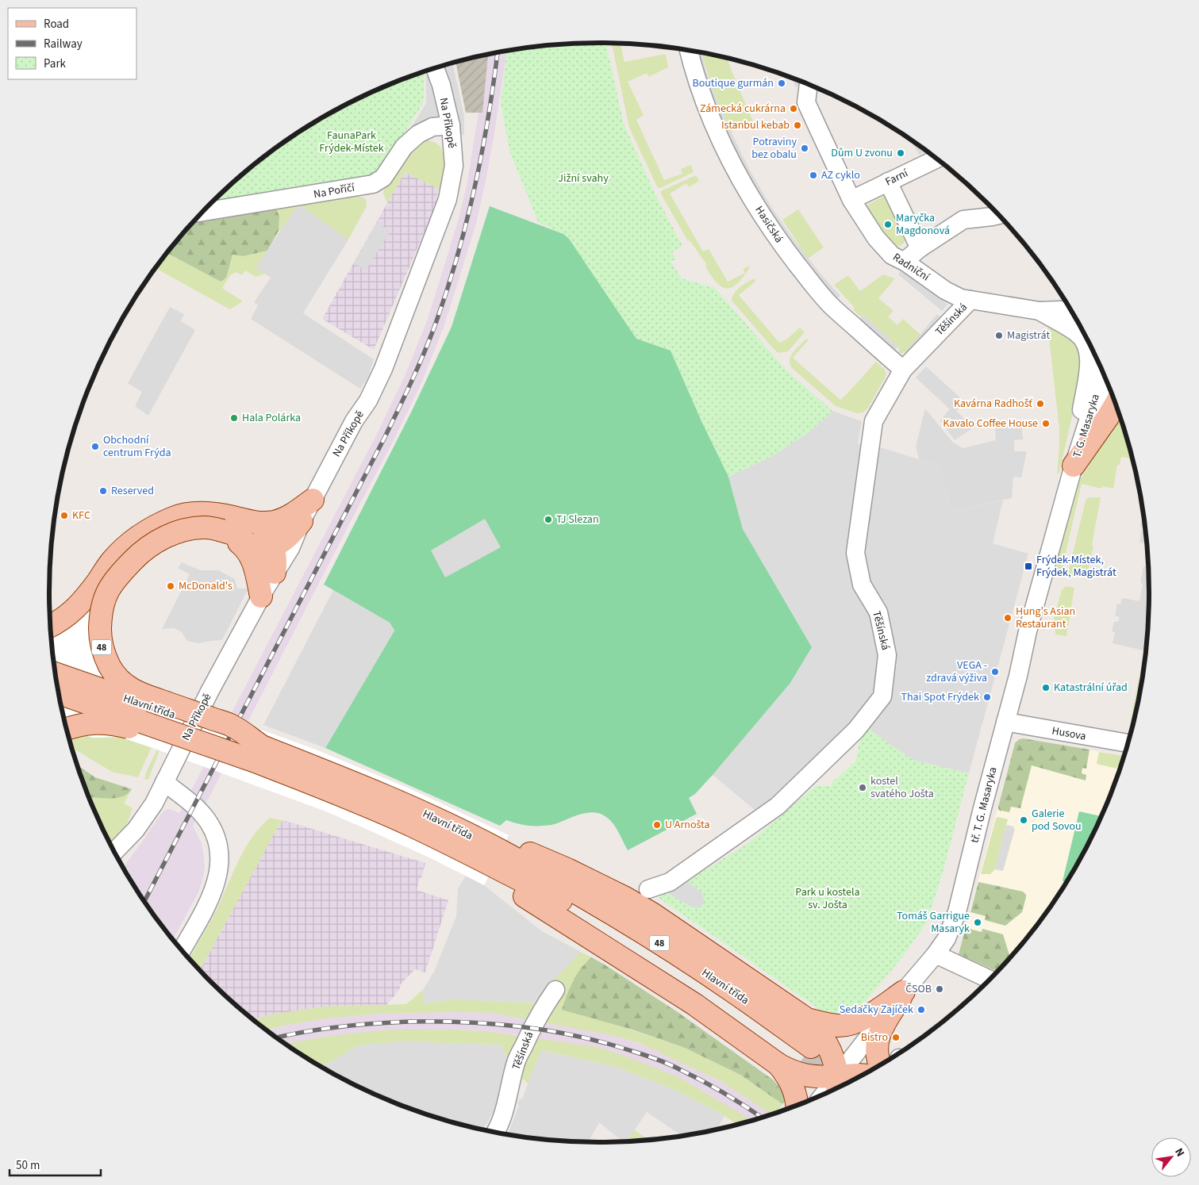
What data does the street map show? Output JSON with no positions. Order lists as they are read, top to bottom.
{
  "streets": {
    "main road": ["48", "Hlavní třída"],
    "street": [
      "Na Příkopě",
      "Farní",
      "Na Poříčí",
      "Hasičská",
      "Radniční",
      "Těšínská",
      "T. G. Masaryka",
      "Husova",
      "tř. T. G. Masaryka"
    ]
  },
  "crossings": [
    ["Na Příkopě", "Na Poříčí"],
    ["Na Příkopě", "48"],
    ["Farní", "Radniční"],
    ["Hasičská", "Těšínská"],
    ["Radniční", "Těšínská"],
    ["T. G. Masaryka", "tř. T. G. Masaryka"],
    ["48", "Hlavní třída"],
    ["48", "tř. T. G. Masaryka"],
    ["Husova", "tř. T. G. Masaryka"]
  ],
  "parks": ["FaunaPark Frýdek-Místek", "Jižní svahy", "Park u kostela sv. Jošta"],
  "places": {
    "other": [
      "Boutique gurmán",
      "Zámecká cukrárna",
      "Istanbul kebab",
      "Potraviny bez obalu",
      "Dům U zvonu",
      "AZ cyklo",
      "Maryčka Magdonová",
      "Magistrát",
      "Kavárna Radhošť",
      "Hala Polárka",
      "Kavalo Coffee House",
      "Obchodní centrum Frýda",
      "Reserved",
      "KFC",
      "TJ Slezan",
      "McDonald's",
      "Hung's Asian Restaurant",
      "VEGA - zdravá výživa",
      "Katastrální úřad",
      "Thai Spot Frýdek",
      "kostel svatého Jošta",
      "Galerie pod Sovou",
      "U Arnošta",
      "Tomáš Garrigue Masaryk",
      "ČSOB",
      "Sedačky Zajíček",
      "Bistro"
    ],
    "transit": ["Frýdek-Místek, Frýdek, Magistrát"]
  },
  "legend": ["Road", "Railway", "Park"],
  "scale_bar": "50 m",
  "north": "top right"
}
